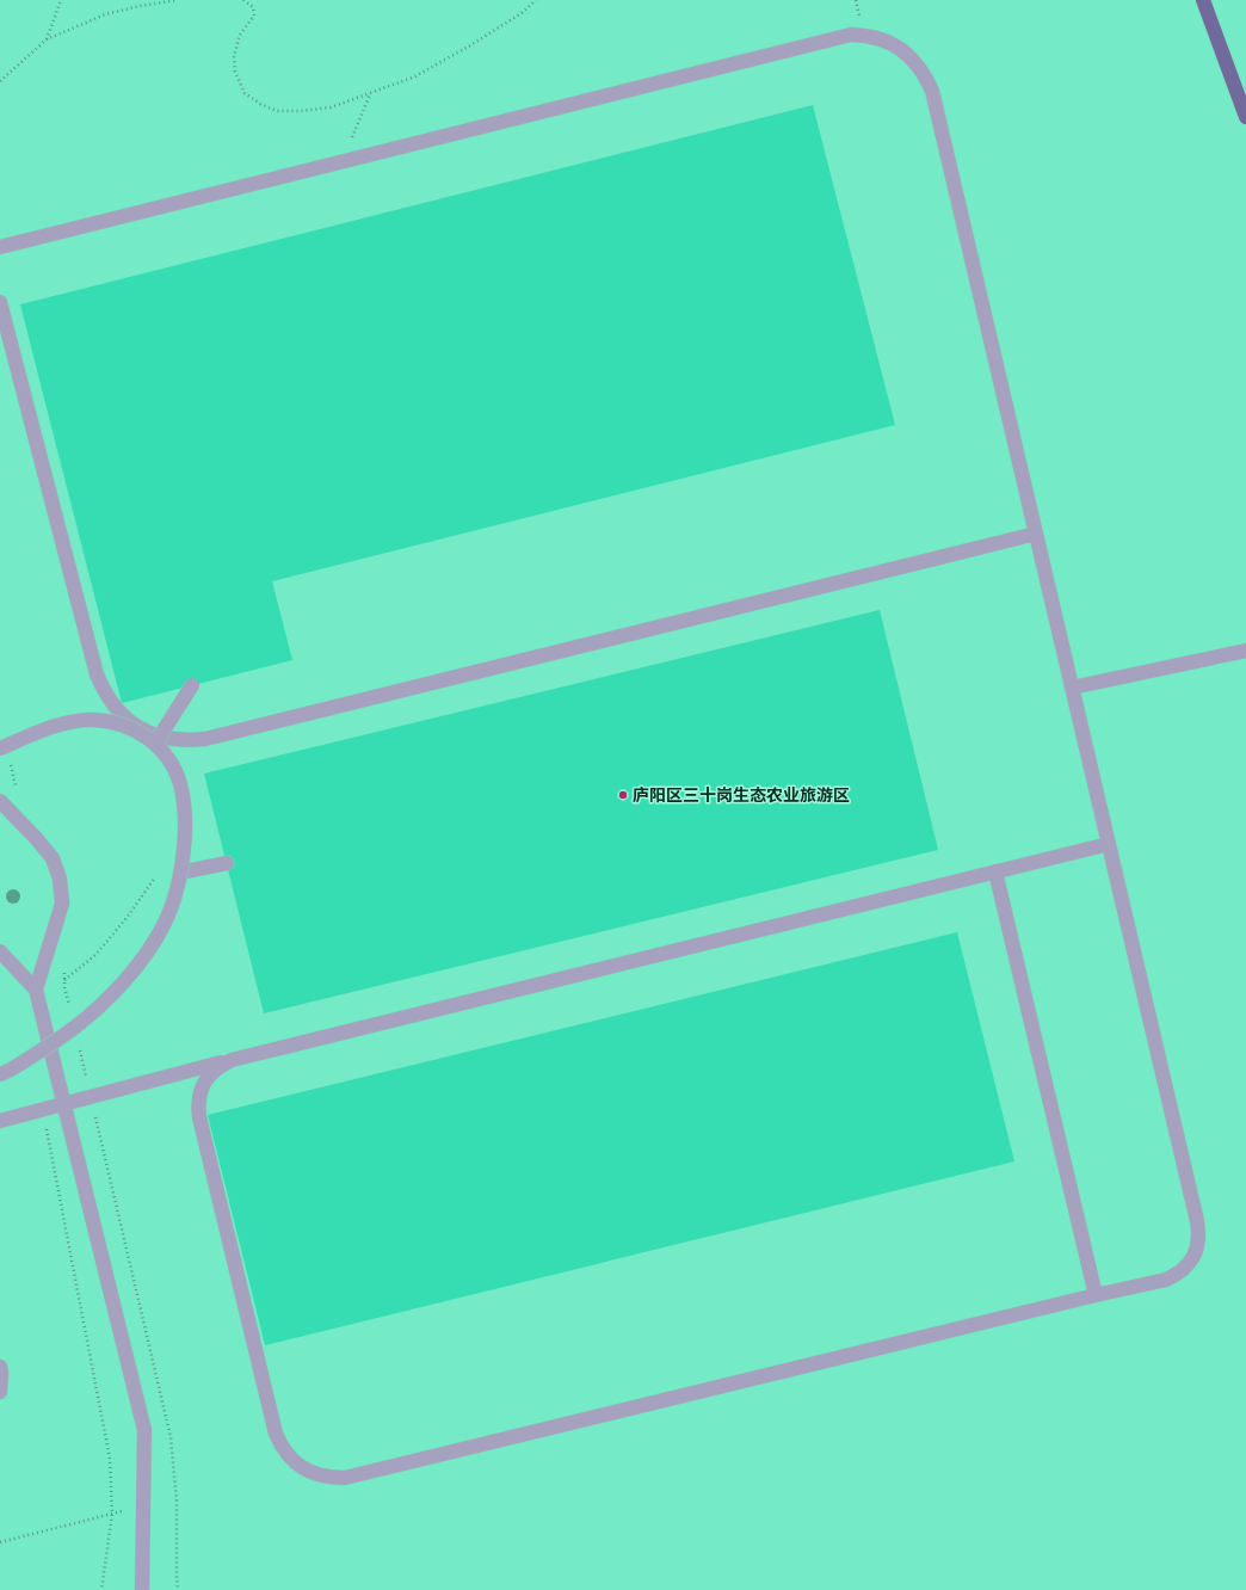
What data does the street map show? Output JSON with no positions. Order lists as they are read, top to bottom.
{
  "places": ["庐阳区三十岗生态农业旅游区"]
}
